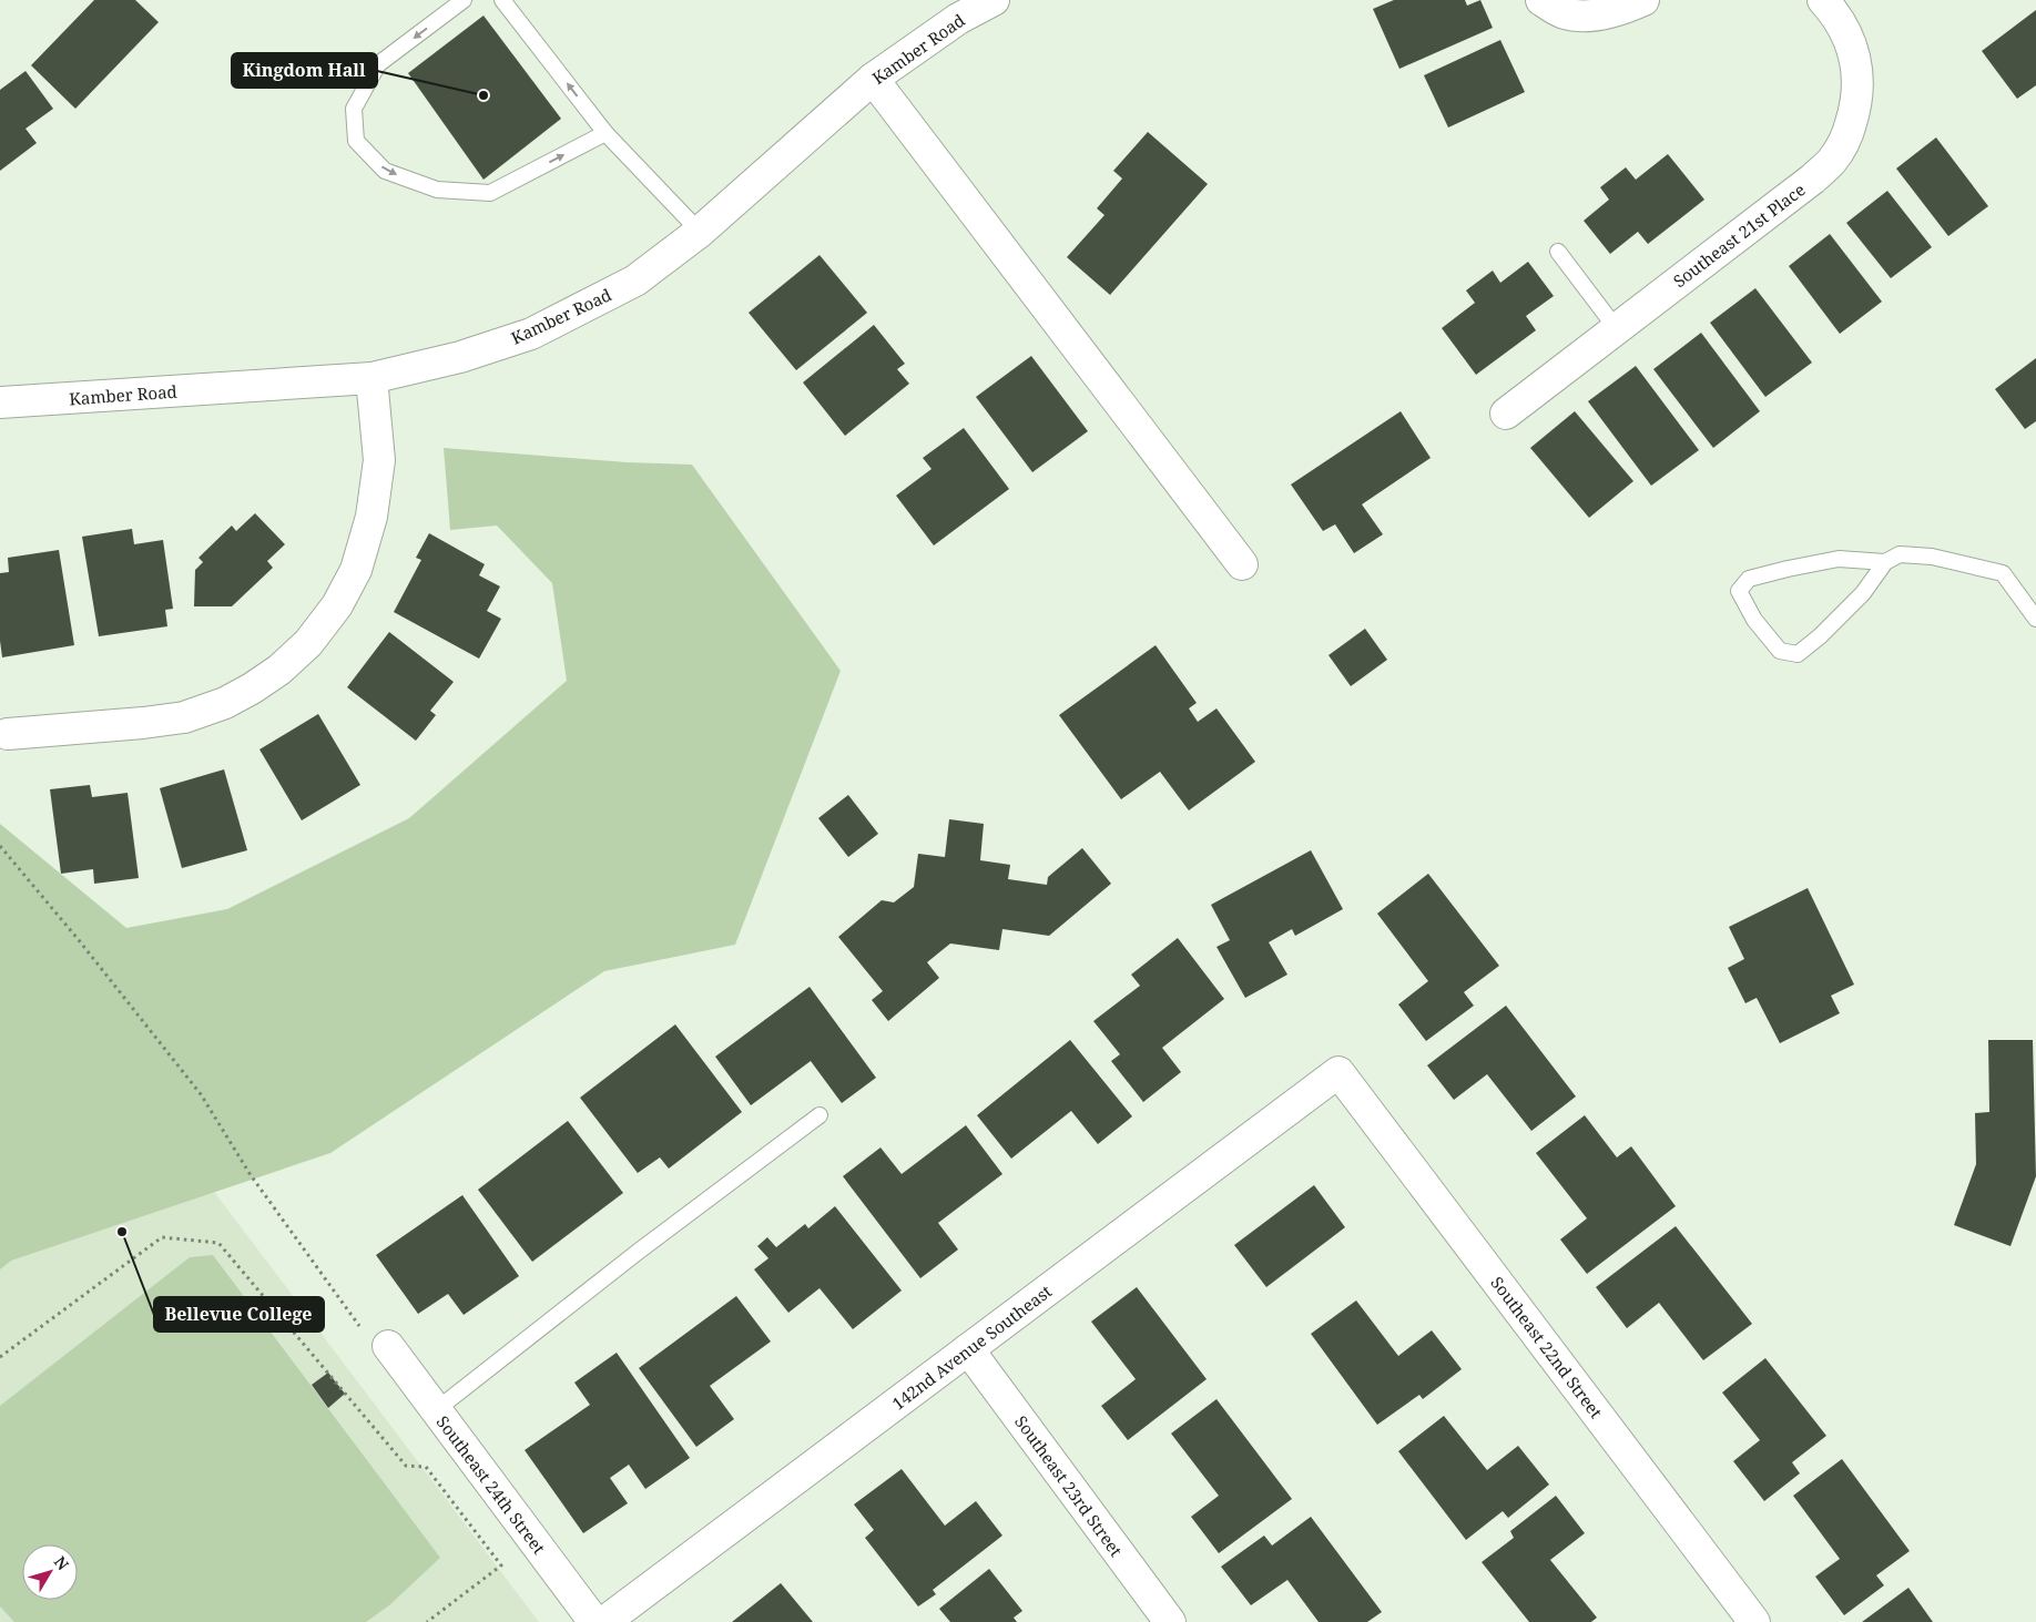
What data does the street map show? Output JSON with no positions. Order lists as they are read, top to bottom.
{
  "streets": {
    "street": [
      "Kamber Road",
      "Southeast 21st Place",
      "142nd Avenue Southeast",
      "Southeast 22nd Street",
      "Southeast 24th Street",
      "Southeast 23rd Street"
    ]
  },
  "crossings": [
    ["142nd Avenue Southeast", "Southeast 22nd Street"],
    ["142nd Avenue Southeast", "Southeast 23rd Street"]
  ],
  "places": ["Kingdom Hall", "Bellevue College"],
  "north": "top right"
}
